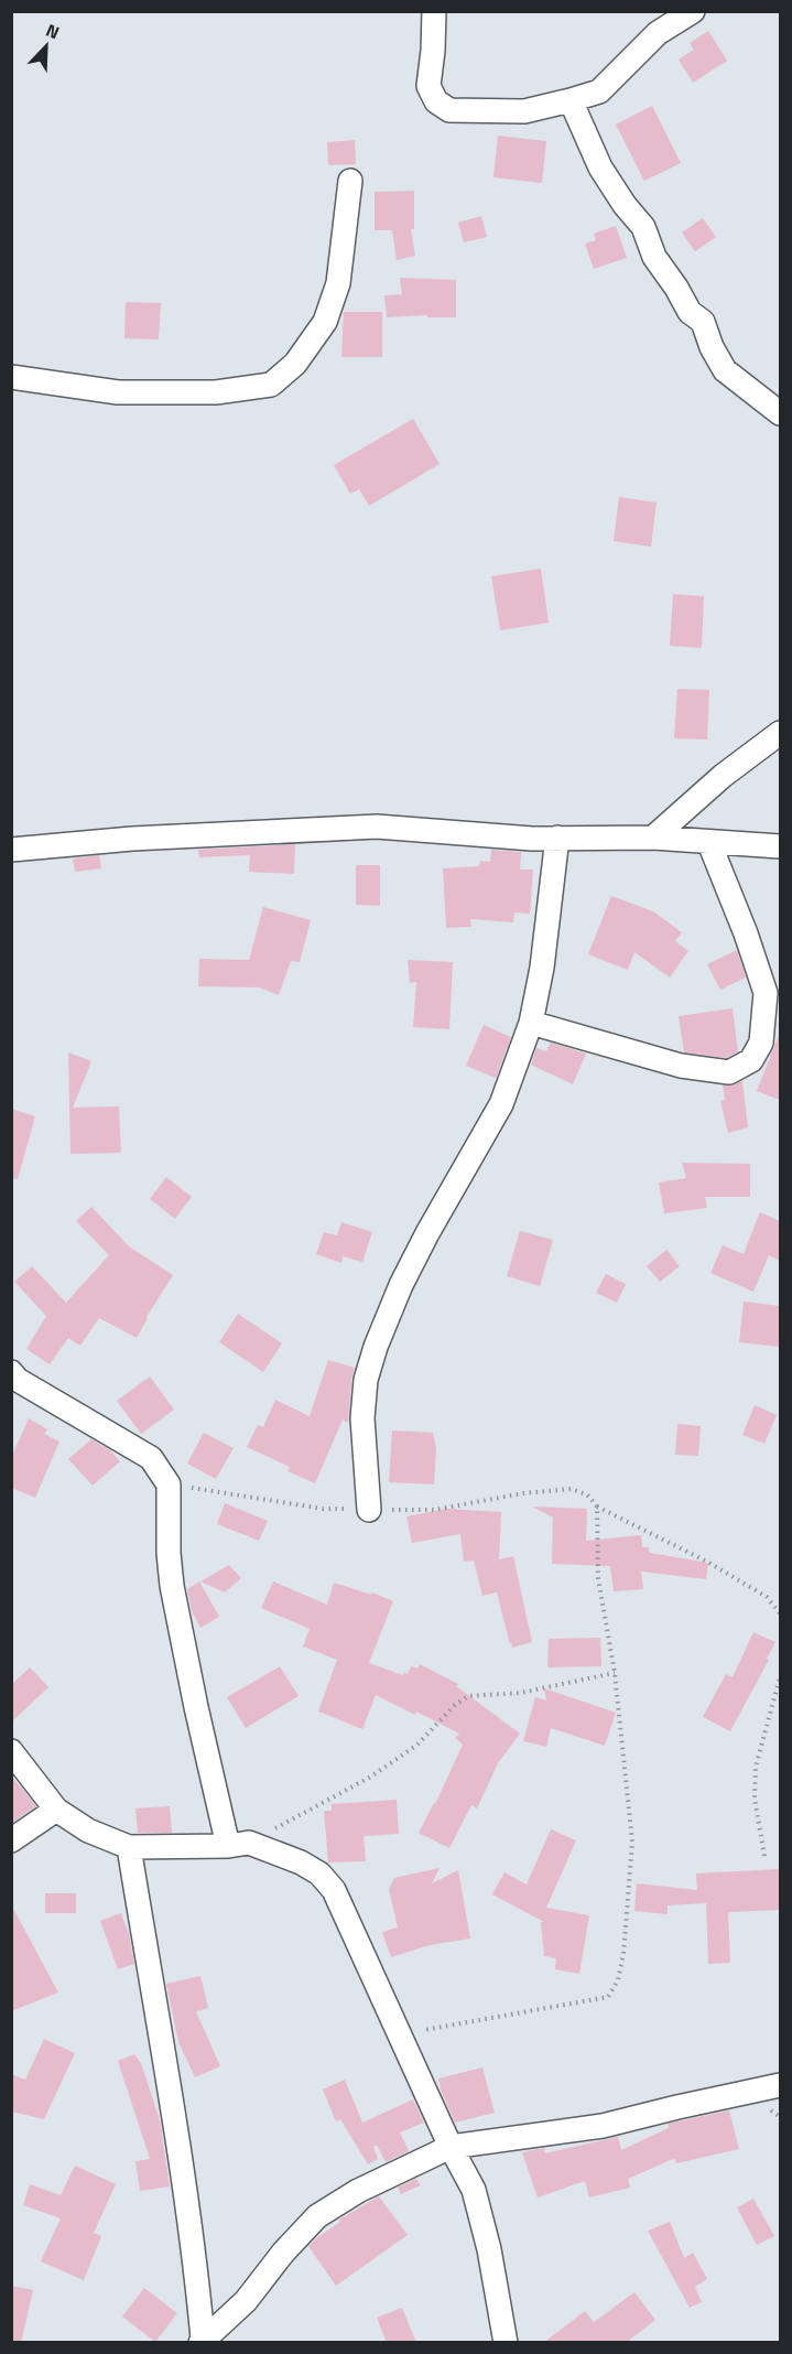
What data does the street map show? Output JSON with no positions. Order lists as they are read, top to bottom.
{
  "north": "top right"
}
